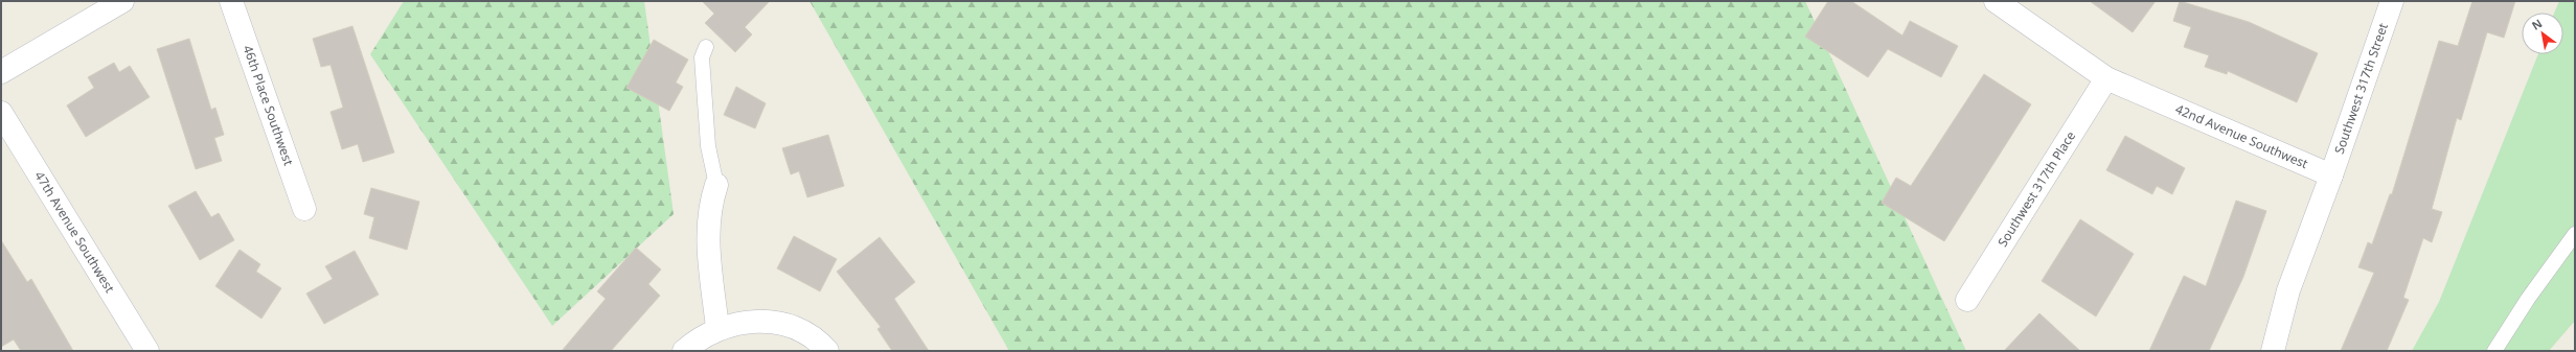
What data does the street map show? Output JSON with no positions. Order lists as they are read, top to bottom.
{
  "streets": {
    "street": [
      "Southwest 317th Street",
      "46th Place Southwest",
      "42nd Avenue Southwest",
      "Southwest 317th Place",
      "47th Avenue Southwest"
    ]
  },
  "crossings": [
    ["Southwest 317th Street", "42nd Avenue Southwest"],
    ["42nd Avenue Southwest", "Southwest 317th Place"]
  ],
  "north": "top left"
}
